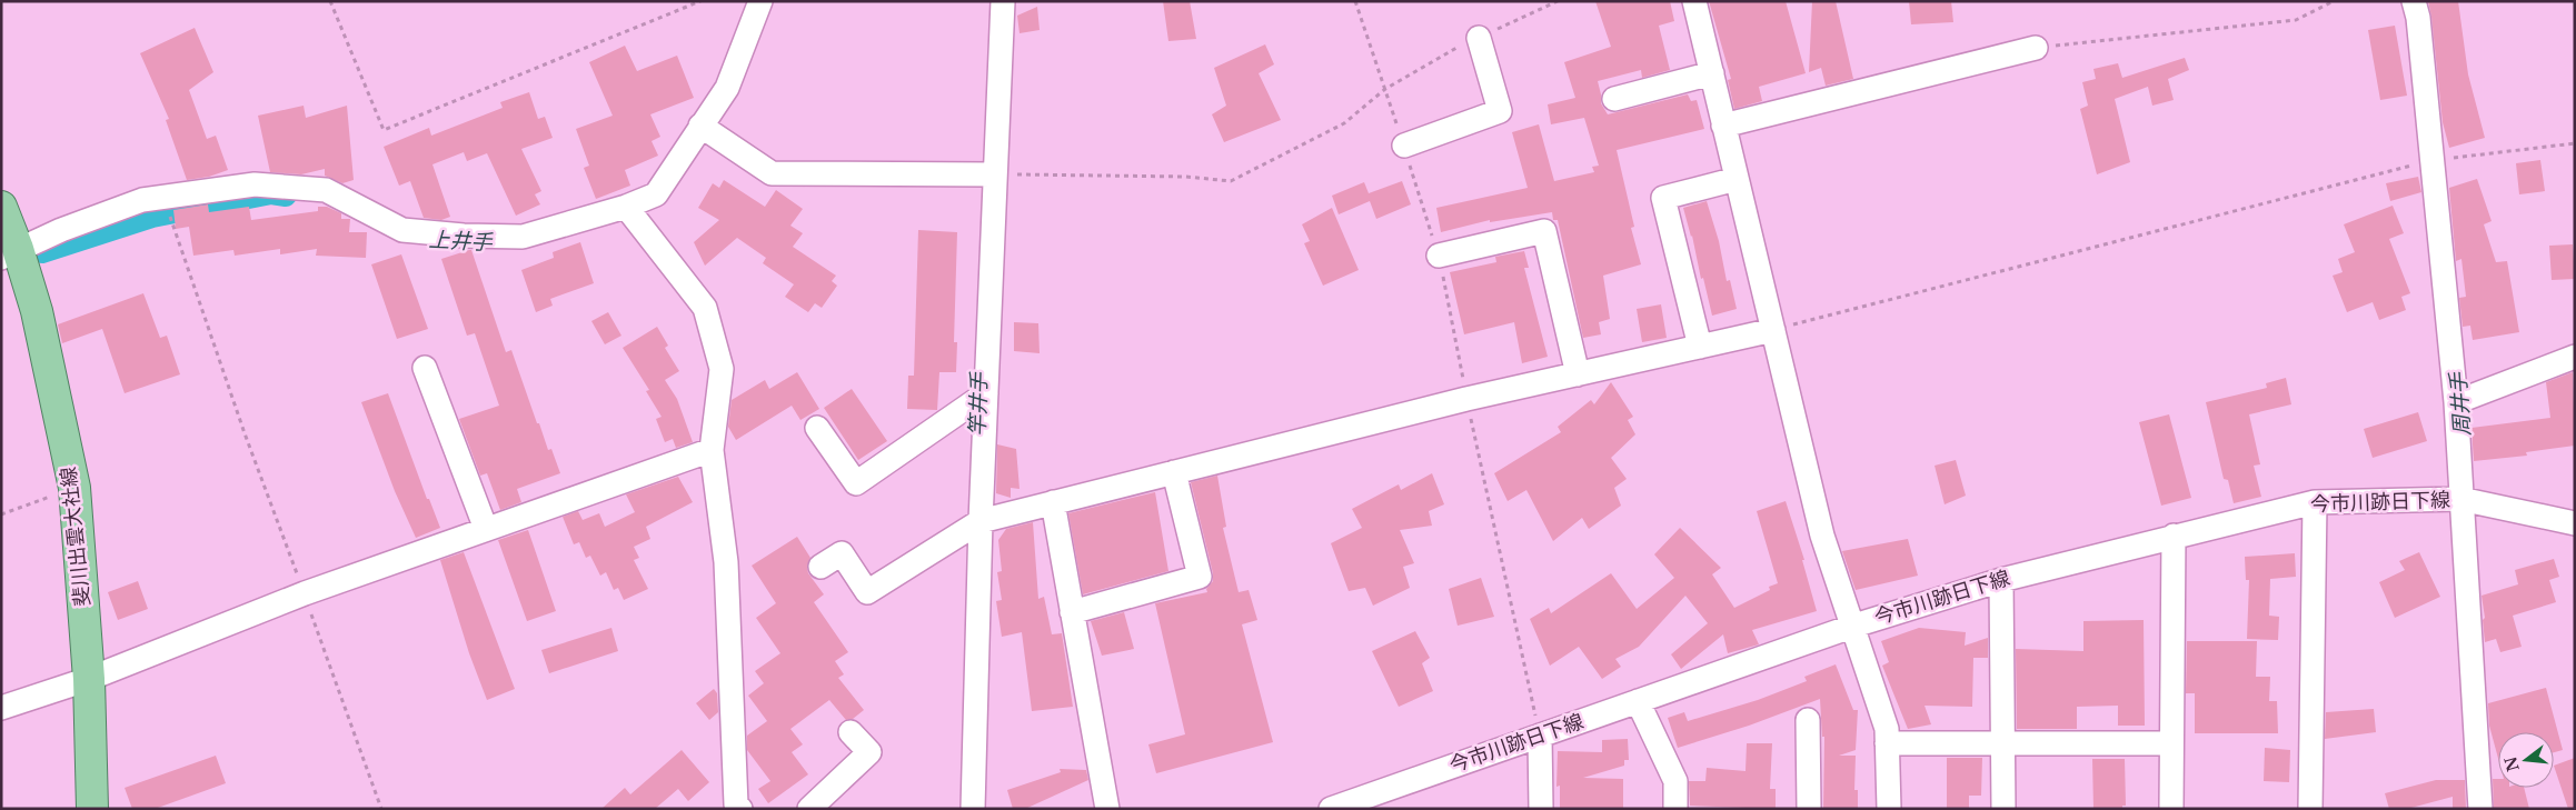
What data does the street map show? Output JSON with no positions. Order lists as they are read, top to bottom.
{
  "streets": {
    "main road": ["斐川出雲大社線"],
    "street": ["今市川跡日下線"]
  },
  "water": ["上井手", "竿井手", "周井手"],
  "north": "left"
}
